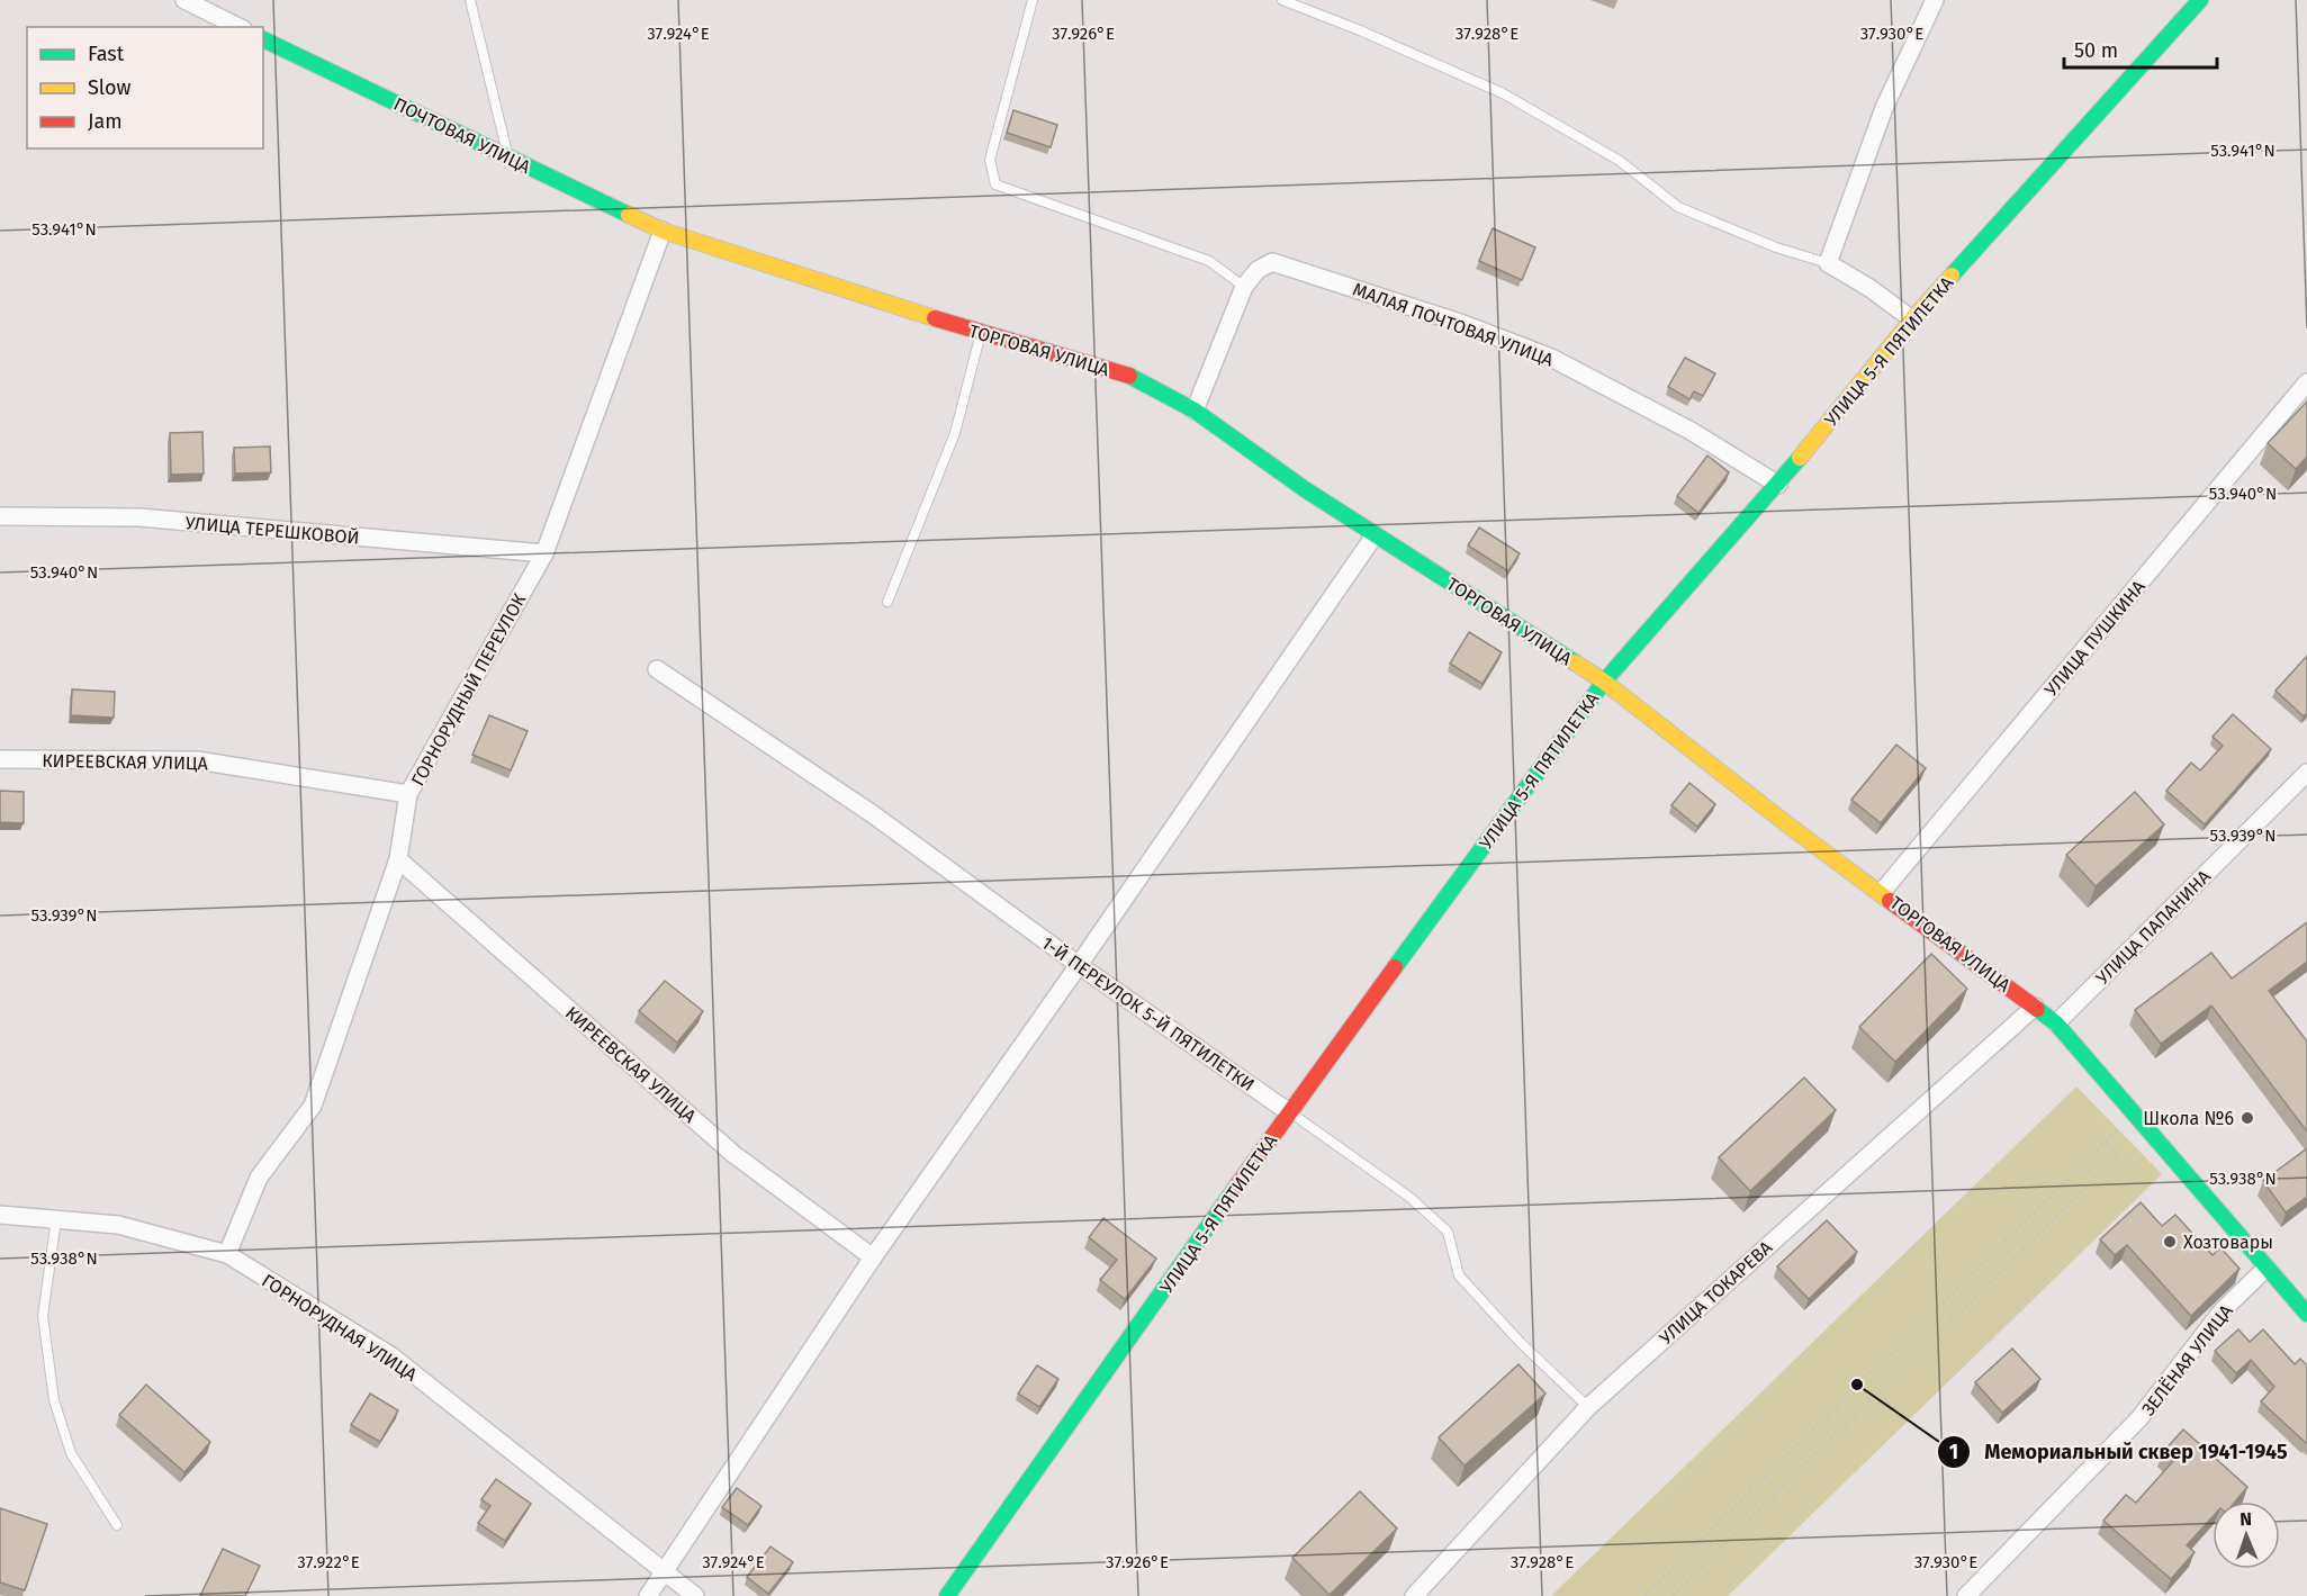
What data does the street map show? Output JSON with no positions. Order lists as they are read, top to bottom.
{
  "streets": {
    "street": [
      "ПОЧТОВАЯ УЛИЦА",
      "МАЛАЯ ПОЧТОВАЯ УЛИЦА",
      "ТОРГОВАЯ УЛИЦА",
      "УЛИЦА 5-Я ПЯТИЛЕТКА",
      "УЛИЦА ТЕРЕШКОВОЙ",
      "УЛИЦА ПУШКИНА",
      "ГОРНОРУДНЫЙ ПЕРЕУЛОК",
      "КИРЕЕВСКАЯ УЛИЦА",
      "УЛИЦА ПАПАНИНА",
      "1-Й ПЕРЕУЛОК 5-Й ПЯТИЛЕТКИ",
      "УЛИЦА ТОКАРЕВА",
      "ГОРНОРУДНАЯ УЛИЦА",
      "ЗЕЛЁНАЯ УЛИЦА"
    ]
  },
  "crossings": [
    ["ПОЧТОВАЯ УЛИЦА", "ТОРГОВАЯ УЛИЦА"],
    ["ПОЧТОВАЯ УЛИЦА", "ГОРНОРУДНЫЙ ПЕРЕУЛОК"],
    ["МАЛАЯ ПОЧТОВАЯ УЛИЦА", "ТОРГОВАЯ УЛИЦА"],
    ["МАЛАЯ ПОЧТОВАЯ УЛИЦА", "УЛИЦА 5-Я ПЯТИЛЕТКА"],
    ["ТОРГОВАЯ УЛИЦА", "УЛИЦА 5-Я ПЯТИЛЕТКА"],
    ["ТОРГОВАЯ УЛИЦА", "УЛИЦА ПУШКИНА"],
    ["ТОРГОВАЯ УЛИЦА", "ГОРНОРУДНЫЙ ПЕРЕУЛОК"],
    ["ТОРГОВАЯ УЛИЦА", "УЛИЦА ПАПАНИНА"],
    ["ТОРГОВАЯ УЛИЦА", "УЛИЦА ТОКАРЕВА"],
    ["ТОРГОВАЯ УЛИЦА", "ЗЕЛЁНАЯ УЛИЦА"],
    ["УЛИЦА 5-Я ПЯТИЛЕТКА", "1-Й ПЕРЕУЛОК 5-Й ПЯТИЛЕТКИ"],
    ["УЛИЦА ТЕРЕШКОВОЙ", "ГОРНОРУДНЫЙ ПЕРЕУЛОК"],
    ["ГОРНОРУДНЫЙ ПЕРЕУЛОК", "КИРЕЕВСКАЯ УЛИЦА"],
    ["ГОРНОРУДНЫЙ ПЕРЕУЛОК", "ГОРНОРУДНАЯ УЛИЦА"],
    ["1-Й ПЕРЕУЛОК 5-Й ПЯТИЛЕТКИ", "УЛИЦА ТОКАРЕВА"]
  ],
  "places": ["Школа №6", "Хозтовары", "Мемориальный сквер 1941-1945"],
  "legend": ["Fast", "Slow", "Jam"],
  "scale_bar": "50 m",
  "north": "top",
  "coordinates": [
    "37.924°E",
    "37.926°E",
    "37.928°E",
    "37.930°E",
    "53.941°N",
    "53.940°N",
    "53.939°N",
    "53.938°N",
    "37.922°E"
  ]
}
